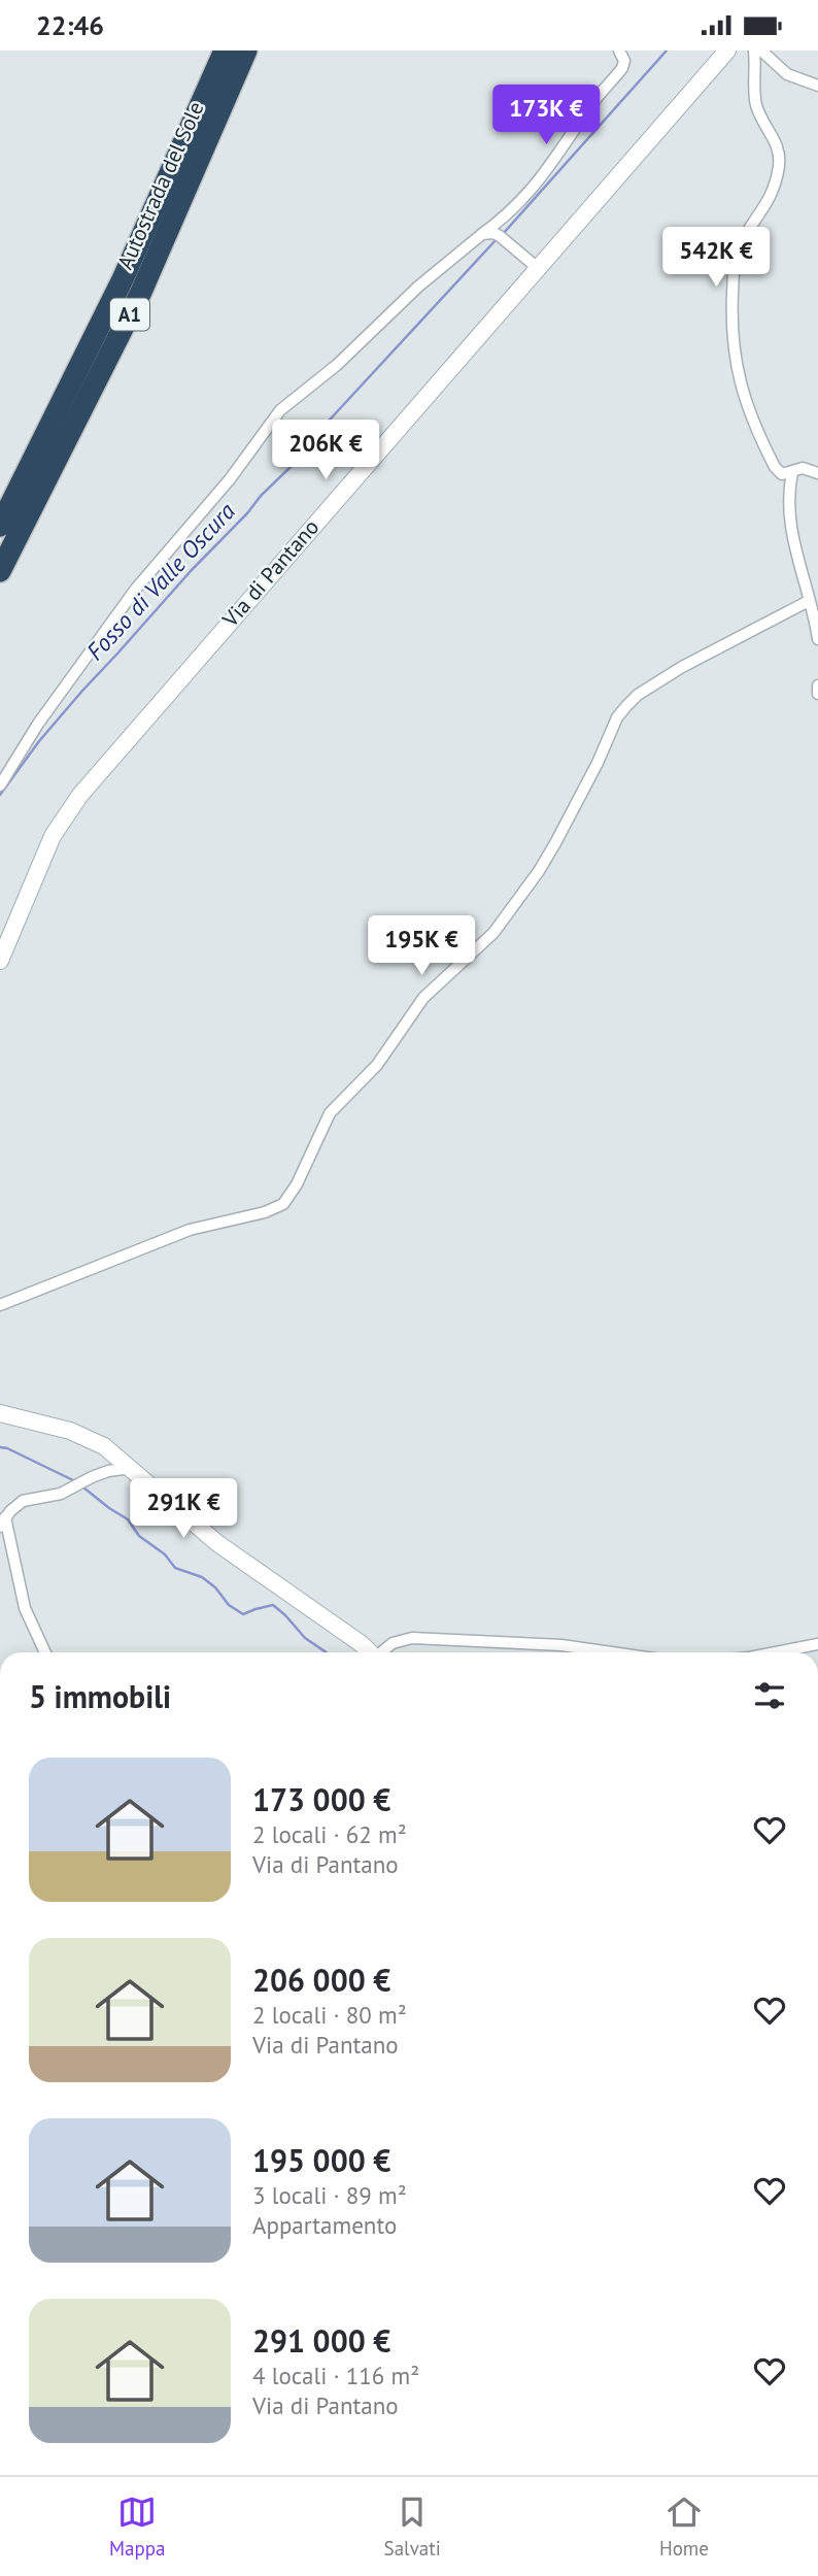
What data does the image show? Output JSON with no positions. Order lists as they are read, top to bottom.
{
  "streets": {
    "highway": ["Autostrada del Sole", "A1"],
    "street": ["Via di Pantano"]
  },
  "water": ["Fosso di Valle Oscura"],
  "page": {
    "status": "22:46",
    "price": [
      "173K €",
      "542K €",
      "206K €",
      "195K €",
      "291K €"
    ],
    "heading": "5 immobili",
    "list": [
      {
        "name": "173 000 €",
        "note": "2 locali · 62 m² · Via di Pantano"
      },
      {
        "name": "206 000 €",
        "note": "2 locali · 80 m² · Via di Pantano"
      },
      {
        "name": "195 000 €",
        "note": "3 locali · 89 m² · Appartamento"
      },
      {
        "name": "291 000 €",
        "note": "4 locali · 116 m² · Via di Pantano"
      }
    ],
    "tabs": ["Mappa", "Salvati", "Home"]
  }
}
